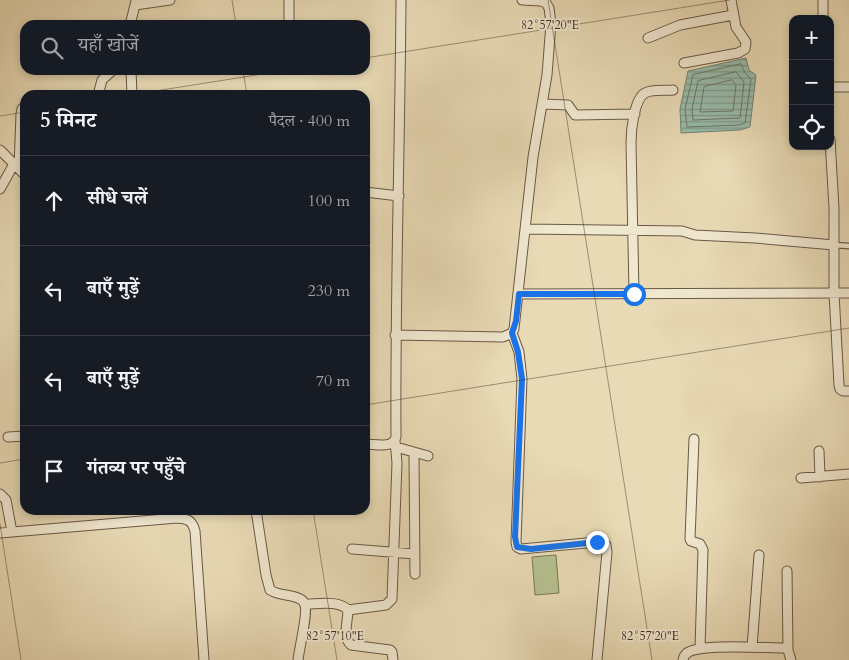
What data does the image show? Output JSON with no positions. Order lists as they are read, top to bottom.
{
  "page": {
    "map_buttons": ["+", "−"],
    "search": "यहाँ खोजें",
    "heading": ["5 मिनट", "पैदल · 400 m"],
    "list": [
      ["सीधे चलें", "100 m"],
      ["बाएँ मुड़ें", "230 m"],
      ["बाएँ मुड़ें", "70 m"],
      "गंतव्य पर पहुँचे"
    ]
  },
  "coordinates": ["82°57'20\"E", "82°57'10\"E"]
}
